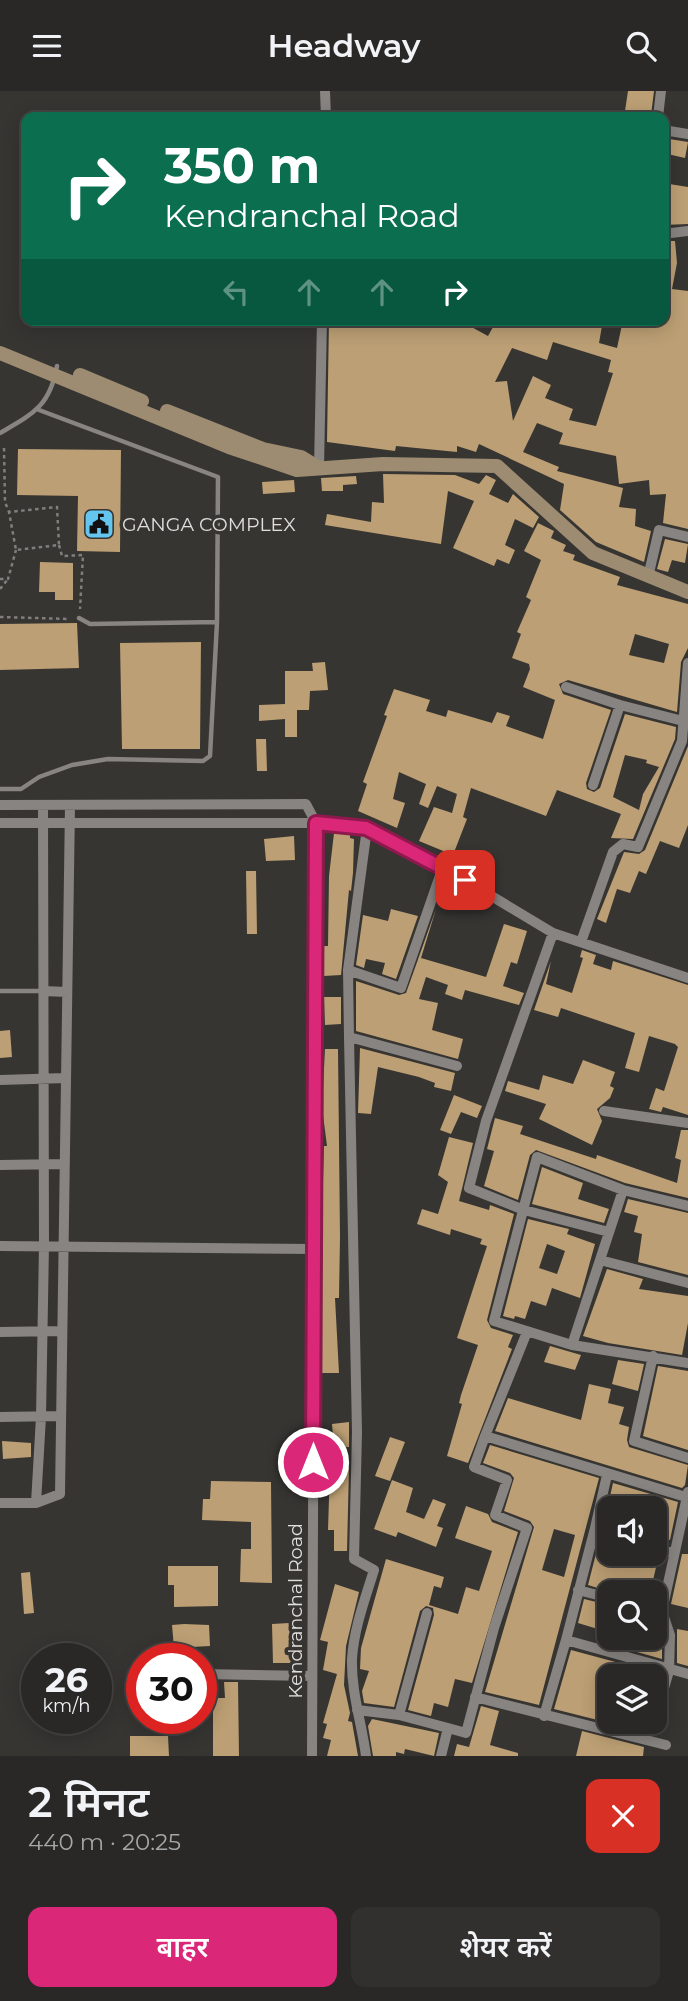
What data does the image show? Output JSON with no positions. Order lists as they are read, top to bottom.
{
  "streets": {
    "street": ["Kendranchal Road"]
  },
  "places": {
    "public building": ["GANGA COMPLEX"]
  },
  "page": {
    "header": "Headway",
    "turn": ["350 m", "Kendranchal Road"],
    "speed": "26 km/h",
    "limit": "30",
    "heading": ["2 मिनट", "440 m · 20:25"],
    "buttons": ["बाहर", "शेयर करें"]
  }
}
